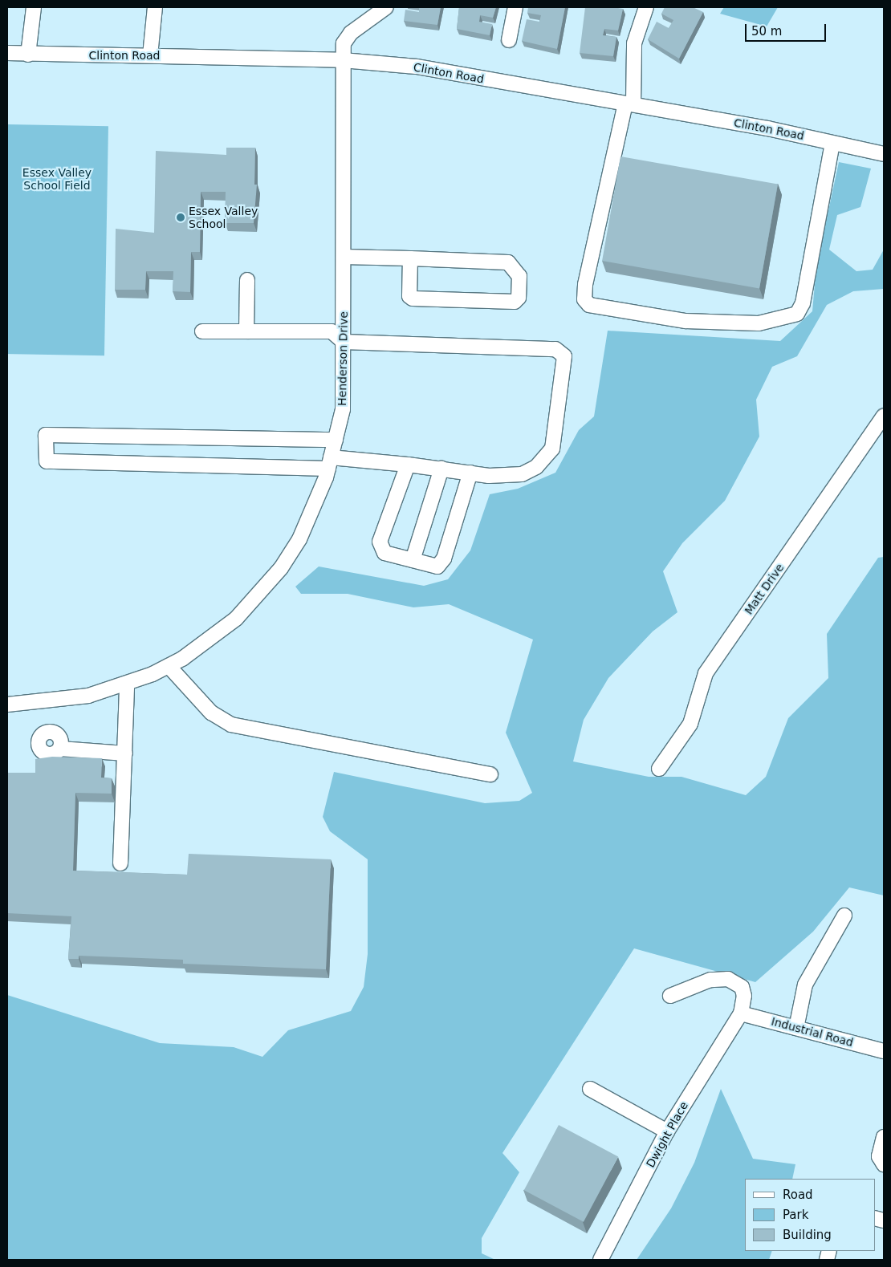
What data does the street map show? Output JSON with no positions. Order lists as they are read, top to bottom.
{
  "streets": {
    "street": [
      "Clinton Road",
      "Henderson Drive",
      "Matt Drive",
      "Industrial Road",
      "Dwight Place"
    ]
  },
  "crossings": [
    ["Clinton Road", "Henderson Drive"],
    ["Industrial Road", "Dwight Place"]
  ],
  "parks": ["Essex Valley School Field"],
  "places": ["Essex Valley School"],
  "legend": ["Road", "Park", "Building"],
  "scale_bar": "50 m"
}
